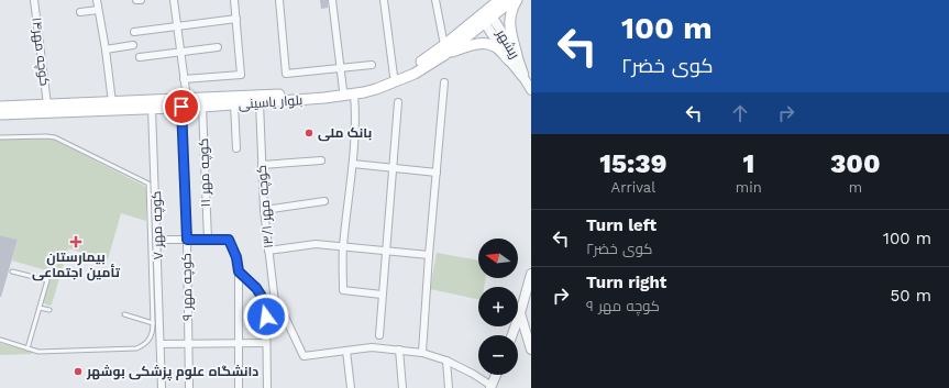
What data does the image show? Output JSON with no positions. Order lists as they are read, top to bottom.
{
  "streets": {
    "main road": ["بلوار یاسینی"],
    "street": [
      "ریشهر",
      "کوچه مهر۱۴",
      "کوچه مهر ۱۱",
      "کوچه مهر ۱۳/۱",
      "کوچه مهر ۷",
      "کوچه مهر ۹"
    ]
  },
  "crossings": [
    ["ریشهر", "بلوار یاسینی"],
    ["کوچه مهر۱۴", "بلوار یاسینی"],
    ["بلوار یاسینی", "کوچه مهر ۱۱"],
    ["بلوار یاسینی", "کوچه مهر ۱۳/۱"],
    ["بلوار یاسینی", "کوچه مهر ۷"],
    ["بلوار یاسینی", "کوچه مهر ۹"]
  ],
  "places": {
    "other": ["بانک ملی", "دانشگاه علوم پزشکی بوشهر"],
    "health": ["بیمارستان تأمین اجتماعی"]
  },
  "north": "left",
  "page": {
    "turn": ["100 m", "کوی خضر۲"],
    "eta": [
      "15:39",
      "Arrival",
      "1",
      "min",
      "300",
      "m"
    ],
    "list": [
      {
        "name": "Turn left",
        "note": "کوی خضر۲",
        "value": "100 m"
      },
      {
        "name": "Turn right",
        "note": "کوچه مهر ۹",
        "value": "50 m"
      }
    ],
    "map_buttons": ["+", "−"]
  }
}
